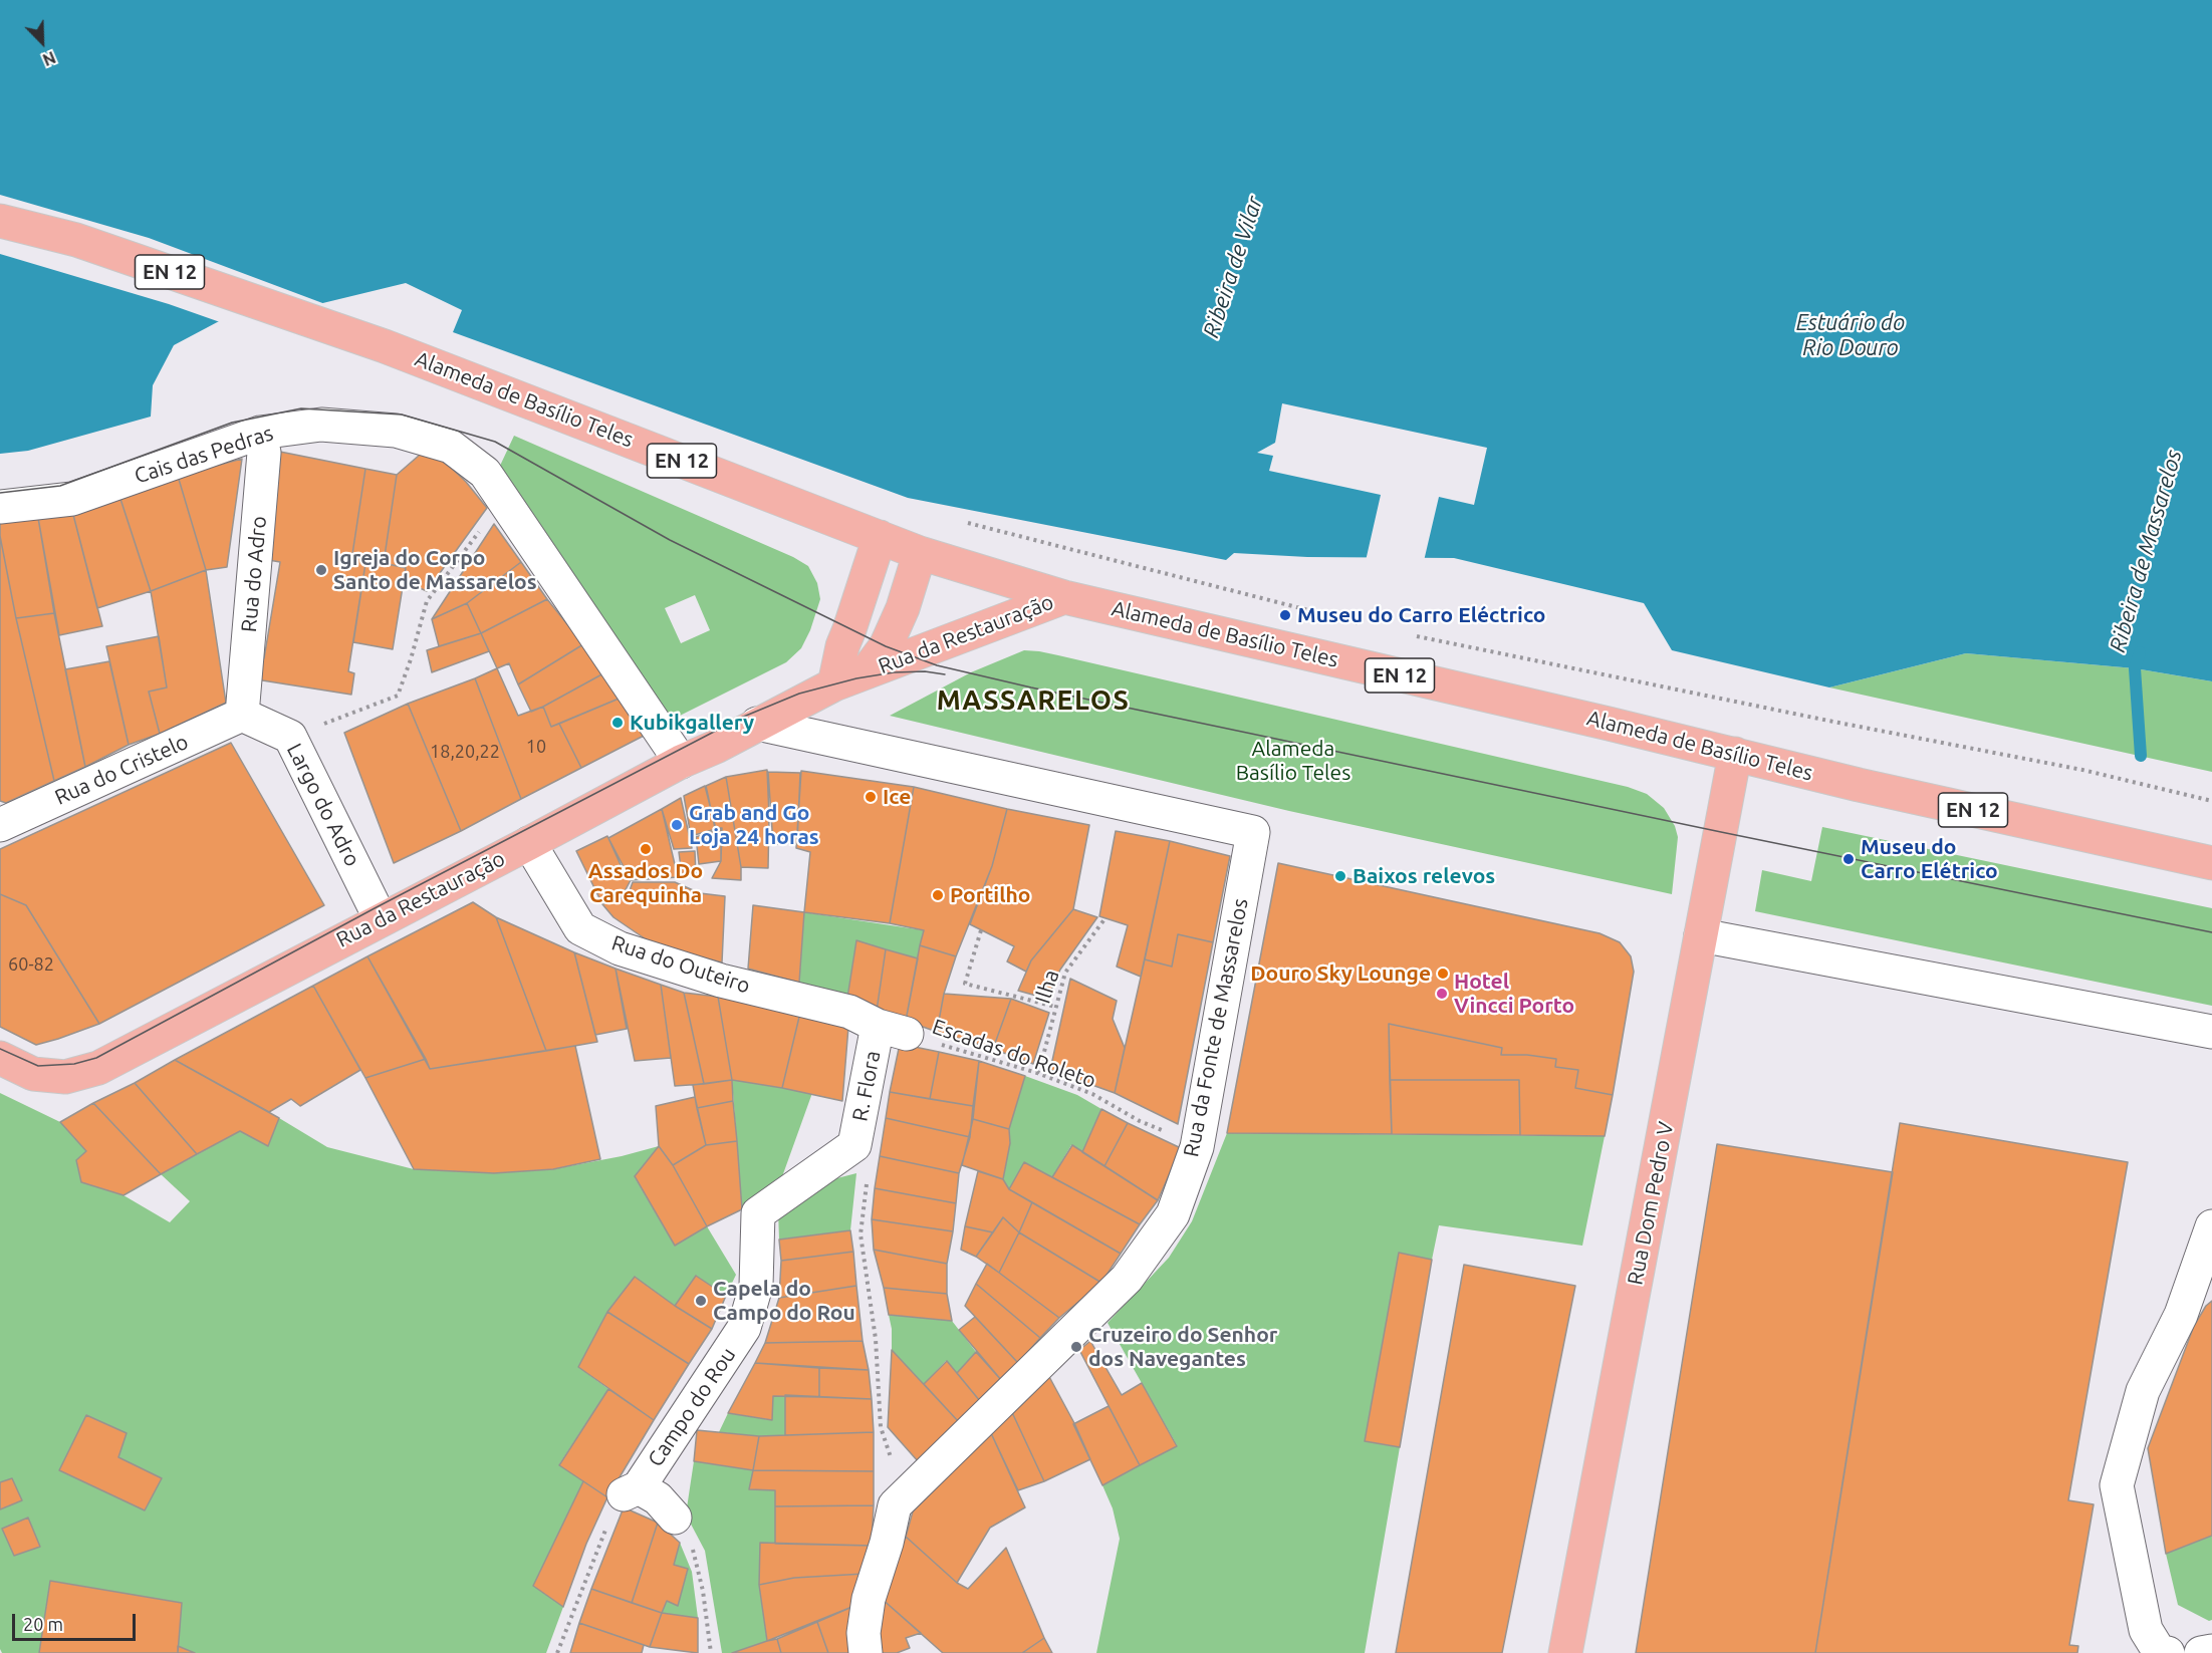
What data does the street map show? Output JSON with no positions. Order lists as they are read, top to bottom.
{
  "streets": {
    "main road": [
      "EN 12",
      "Alameda de Basílio Teles",
      "Rua da Restauração",
      "Rua Dom Pedro V"
    ],
    "street": [
      "Cais das Pedras",
      "Rua do Adro",
      "Rua do Cristelo",
      "Largo do Adro",
      "Rua do Outeiro",
      "Rua da Fonte de Massarelos",
      "R. Flora",
      "Campo do Rou"
    ],
    "path": ["Ilha", "Escadas do Roleto"]
  },
  "crossings": [
    ["Alameda de Basílio Teles", "Rua da Restauração"],
    ["Alameda de Basílio Teles", "Rua Dom Pedro V"],
    ["Cais das Pedras", "Rua do Adro"],
    ["Cais das Pedras", "Rua da Restauração"],
    ["Rua do Adro", "Rua do Cristelo"],
    ["Rua do Adro", "Largo do Adro"],
    ["Rua da Restauração", "Largo do Adro"],
    ["Rua da Restauração", "Rua do Outeiro"],
    ["Rua da Restauração", "Rua da Fonte de Massarelos"],
    ["Rua do Cristelo", "Largo do Adro"],
    ["Rua do Outeiro", "Escadas do Roleto"],
    ["Rua do Outeiro", "R. Flora"],
    ["Ilha", "Escadas do Roleto"],
    ["Rua da Fonte de Massarelos", "Escadas do Roleto"],
    ["Escadas do Roleto", "R. Flora"],
    ["R. Flora", "Campo do Rou"]
  ],
  "districts": ["MASSARELOS"],
  "water": ["Ribeira de Vilar", "Estuário do Rio Douro", "Ribeira de Massarelos"],
  "parks": ["Alameda Basílio Teles"],
  "places": [
    "Igreja do Corpo Santo de Massarelos",
    "Museu do Carro Eléctrico",
    "Kubikgallery",
    "Ice",
    "Grab and Go Loja 24 horas",
    "Assados Do Carequinha",
    "Museu do Carro Elétrico",
    "Baixos relevos",
    "Portilho",
    "Douro Sky Lounge",
    "Hotel Vincci Porto",
    "Capela do Campo do Rou",
    "Cruzeiro do Senhor dos Navegantes"
  ],
  "house_numbers": ["10", "18,20,22", "60-82"],
  "scale_bar": "20 m",
  "north": "bottom right"
}
